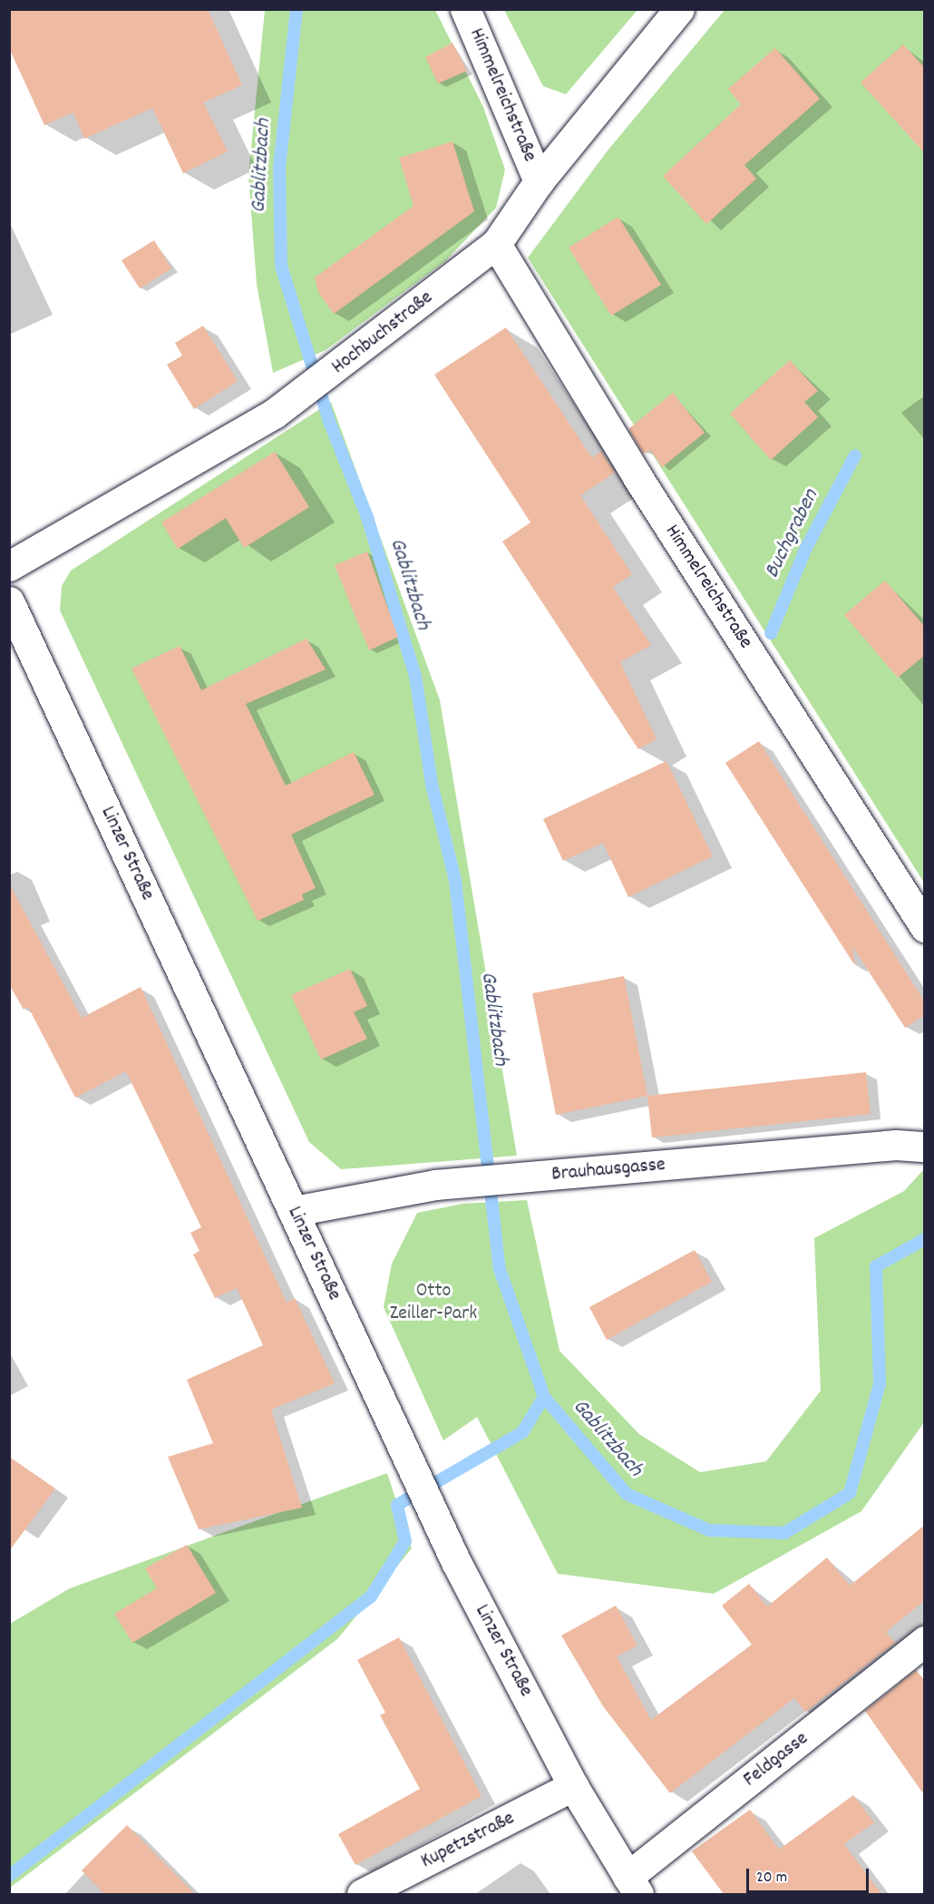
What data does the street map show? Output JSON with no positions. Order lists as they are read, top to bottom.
{
  "streets": {
    "street": [
      "Himmelreichstraße",
      "Hochbuchstraße",
      "Linzer Straße",
      "Brauhausgasse",
      "Feldgasse",
      "Kupetzstraße"
    ]
  },
  "crossings": [
    ["Himmelreichstraße", "Hochbuchstraße"],
    ["Linzer Straße", "Brauhausgasse"],
    ["Linzer Straße", "Feldgasse"],
    ["Linzer Straße", "Kupetzstraße"]
  ],
  "water": ["Gablitzbach", "Buchgraben"],
  "parks": ["Otto Zeiller-Park"],
  "scale_bar": "20 m"
}
